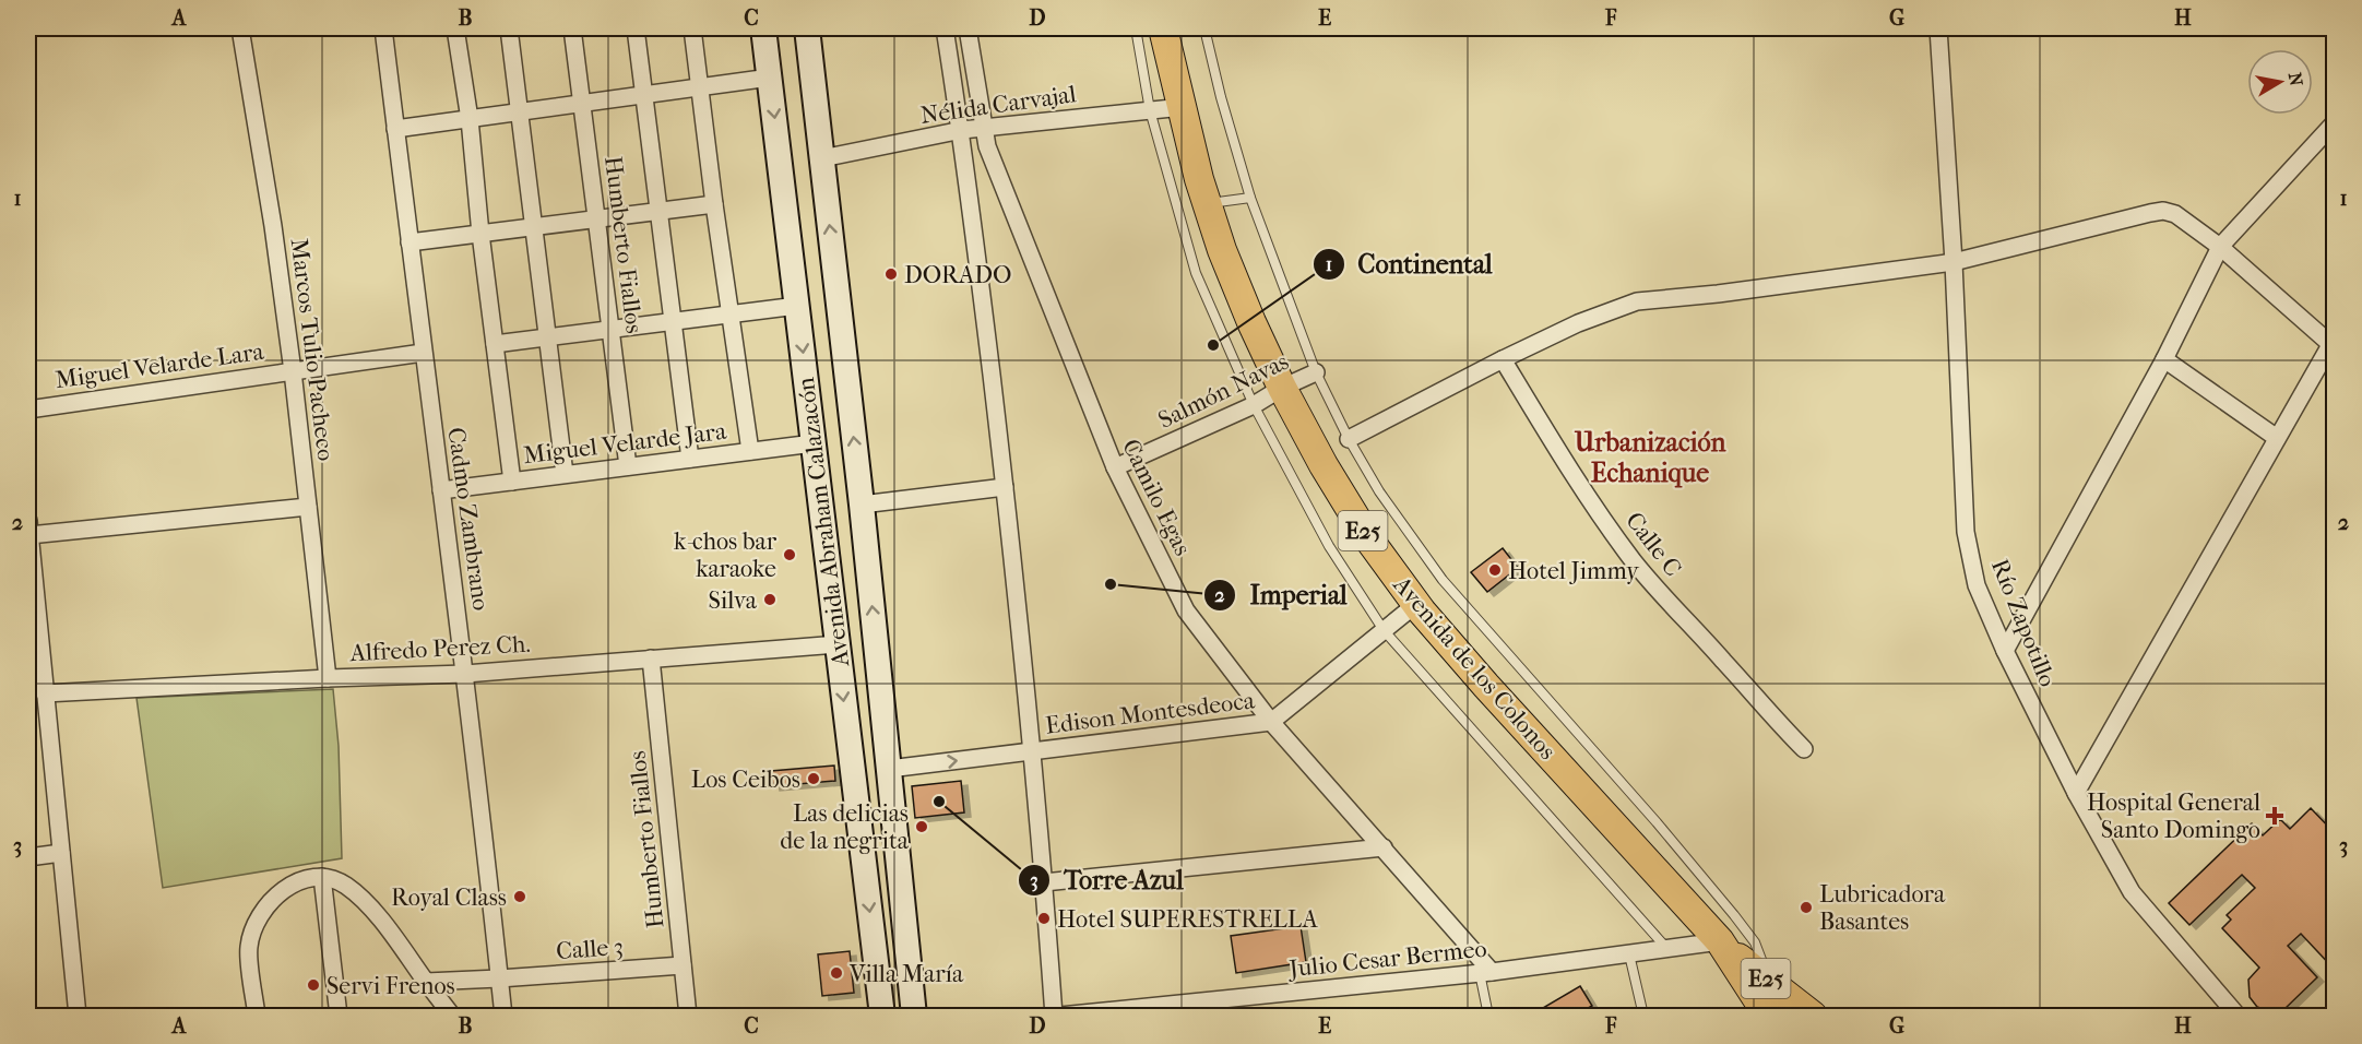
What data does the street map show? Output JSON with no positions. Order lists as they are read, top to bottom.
{
  "streets": {
    "highway": ["E25", "Avenida de los Colonos"],
    "main road": ["Avenida Abraham Calazacón"],
    "street": [
      "Nélida Carvajal",
      "Humberto Fiallos",
      "Marcos Tulio Pacheco",
      "Miguel Velarde Lara",
      "Salmón Navas",
      "Miguel Velarde Jara",
      "Camilo Egas",
      "Cadmo Zambrano",
      "Calle C",
      "Río Zapotillo",
      "Alfredo Perez Ch.",
      "Edison Montesdeoca",
      "Calle 3",
      "Julio Cesar Bermeo"
    ]
  },
  "crossings": [
    ["Nélida Carvajal", "Camilo Egas"],
    ["Nélida Carvajal", "Avenida Abraham Calazacón"],
    ["Nélida Carvajal", "Avenida de los Colonos"],
    ["Humberto Fiallos", "Miguel Velarde Jara"],
    ["Humberto Fiallos", "Alfredo Perez Ch."],
    ["Humberto Fiallos", "Calle 3"],
    ["Marcos Tulio Pacheco", "Miguel Velarde Lara"],
    ["Marcos Tulio Pacheco", "Alfredo Perez Ch."],
    ["Miguel Velarde Lara", "Cadmo Zambrano"],
    ["Salmón Navas", "Camilo Egas"],
    ["Salmón Navas", "Avenida de los Colonos"],
    ["Miguel Velarde Jara", "Cadmo Zambrano"],
    ["Miguel Velarde Jara", "Avenida Abraham Calazacón"],
    ["Camilo Egas", "Edison Montesdeoca"],
    ["Camilo Egas", "Julio Cesar Bermeo"],
    ["Cadmo Zambrano", "Alfredo Perez Ch."],
    ["Cadmo Zambrano", "Calle 3"],
    ["Avenida Abraham Calazacón", "Alfredo Perez Ch."],
    ["Avenida Abraham Calazacón", "Edison Montesdeoca"],
    ["Avenida de los Colonos", "Edison Montesdeoca"],
    ["Avenida de los Colonos", "Julio Cesar Bermeo"]
  ],
  "districts": ["Urbanización Echanique"],
  "places": {
    "other": [
      "DORADO",
      "Continental",
      "k-chos bar karaoke",
      "Hotel Jimmy",
      "Imperial",
      "Silva",
      "Los Ceibos",
      "Torre Azul",
      "Las delicias de la negrita",
      "Royal Class",
      "Lubricadora Basantes",
      "Hotel SUPERESTRELLA",
      "Villa María",
      "Servi Frenos"
    ],
    "health": ["Hospital General Santo Domingo"]
  },
  "north": "right",
  "grid": {
    "columns": [
      "A",
      "B",
      "C",
      "D",
      "E",
      "F",
      "G",
      "H"
    ],
    "rows": ["1", "2", "3"]
  }
}
